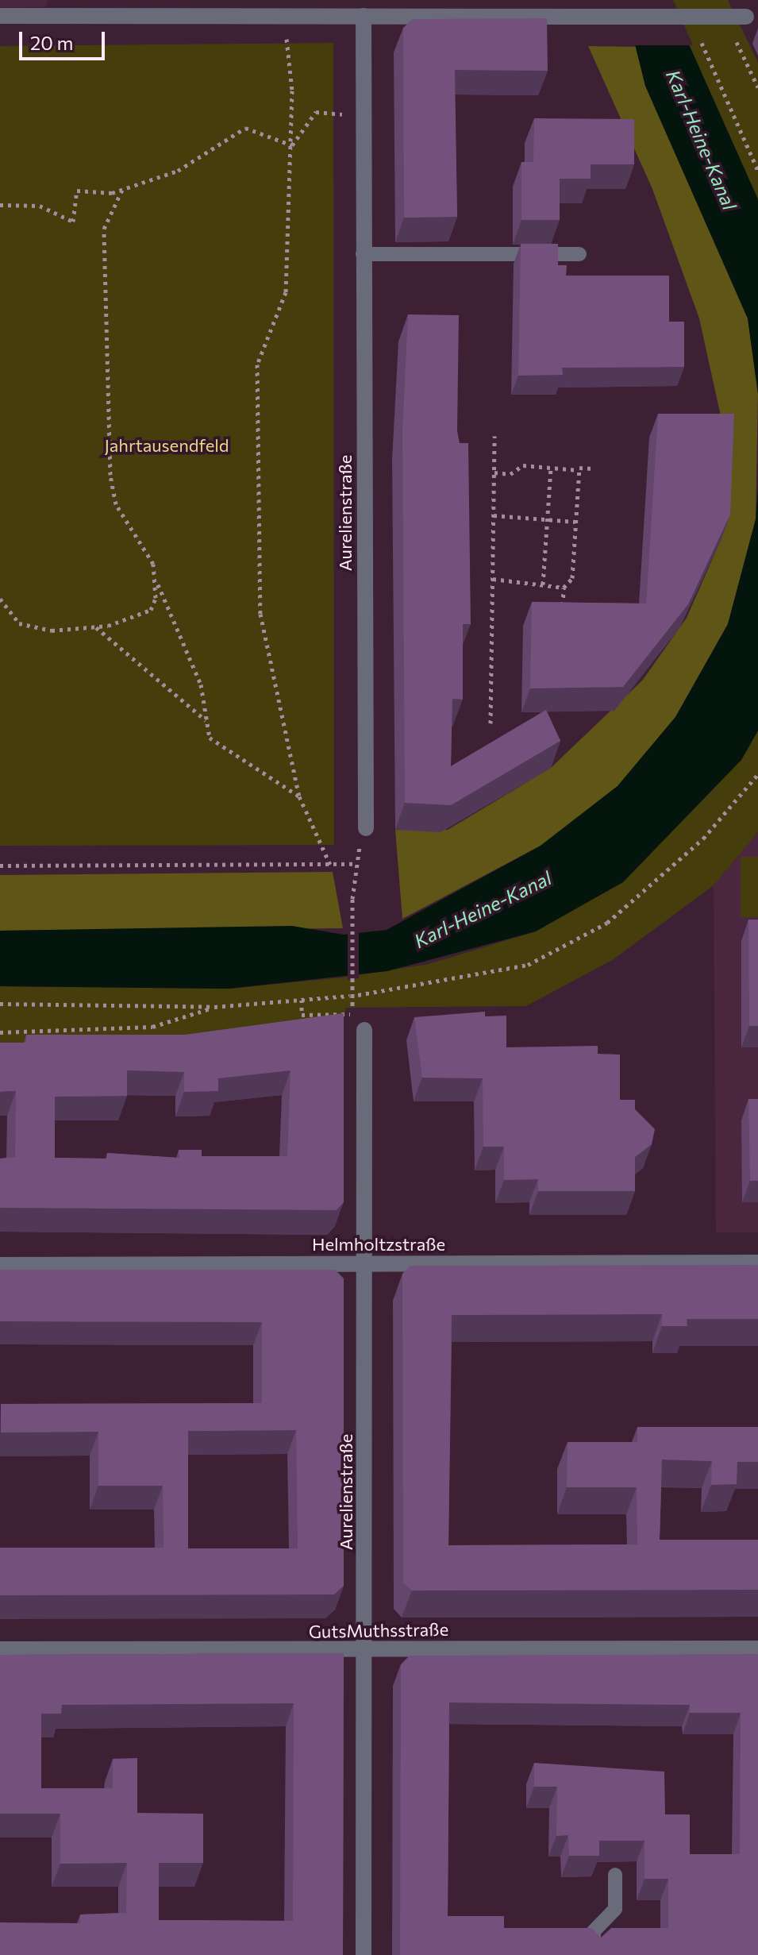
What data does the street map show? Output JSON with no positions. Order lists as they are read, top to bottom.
{
  "streets": {
    "street": ["Aurelienstraße", "Helmholtzstraße", "GutsMuthsstraße"]
  },
  "crossings": [
    ["Aurelienstraße", "Helmholtzstraße"],
    ["Aurelienstraße", "GutsMuthsstraße"]
  ],
  "water": ["Karl-Heine-Kanal"],
  "parks": ["Jahrtausendfeld"],
  "scale_bar": "20 m"
}
